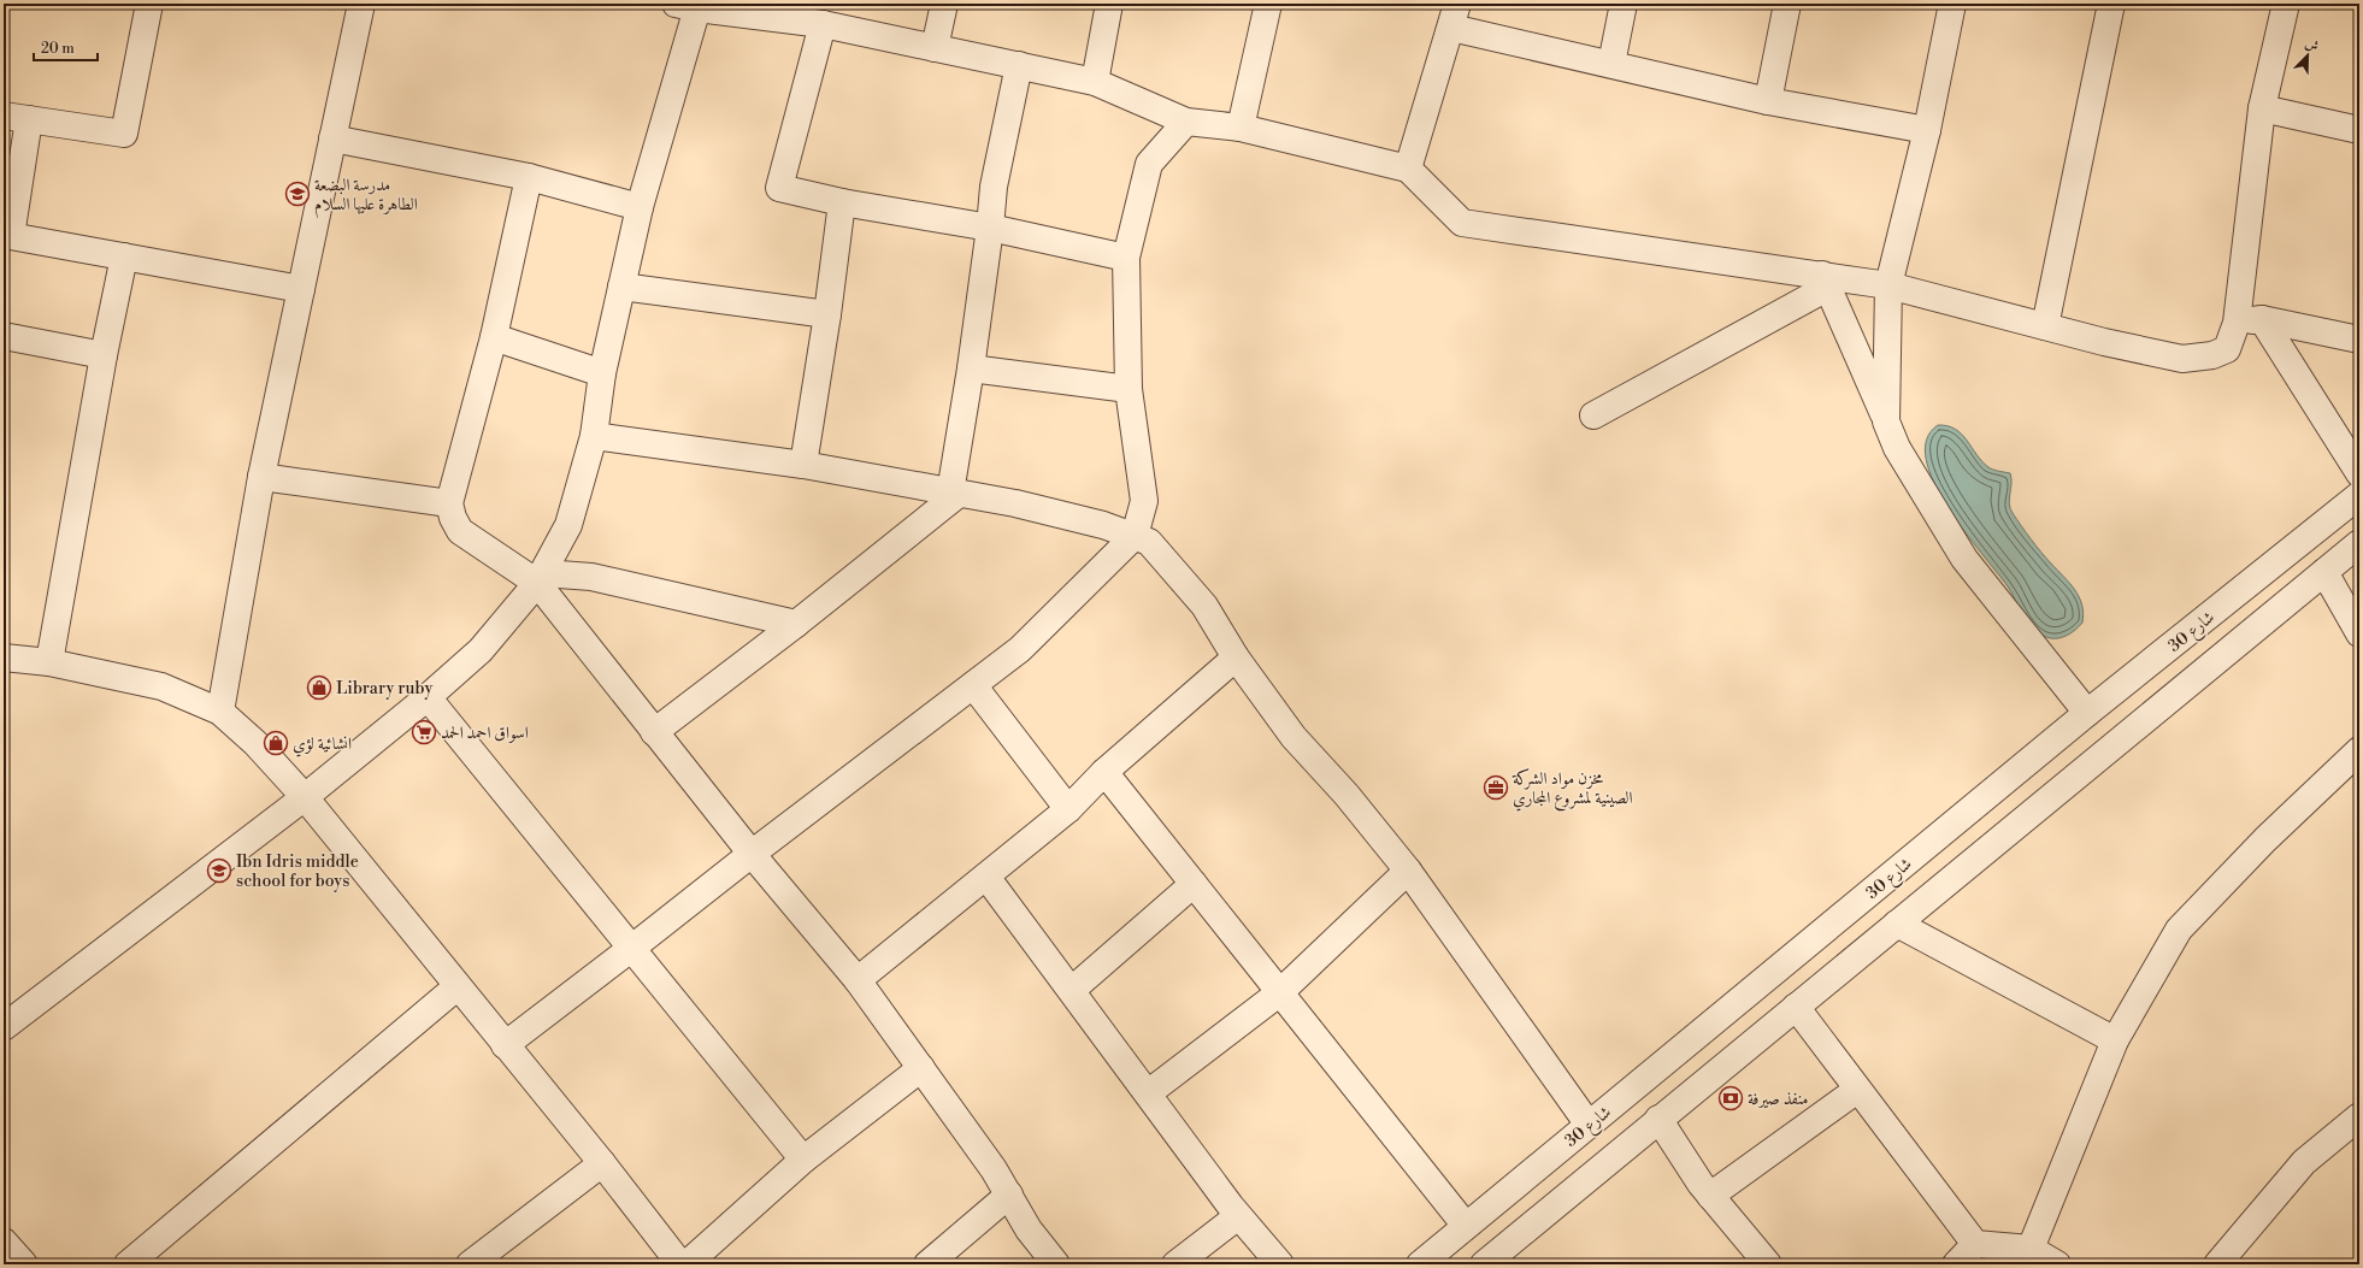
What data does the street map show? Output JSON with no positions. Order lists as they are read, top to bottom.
{
  "streets": {
    "street": ["شارع 30"]
  },
  "places": {
    "school or university": ["مدرسة البضعة الطاهرة عليها السلام", "Ibn Idris middle school for boys"],
    "shop": ["Library ruby", "انشائية لؤي"],
    "supermarket": ["اسواق احمد الحمد"],
    "office": ["مخزن مواد الشركة الصينية لمشروع المجاري"],
    "bank": ["منفذ صيرفة"]
  },
  "scale_bar": "20 m",
  "north": "top right"
}
